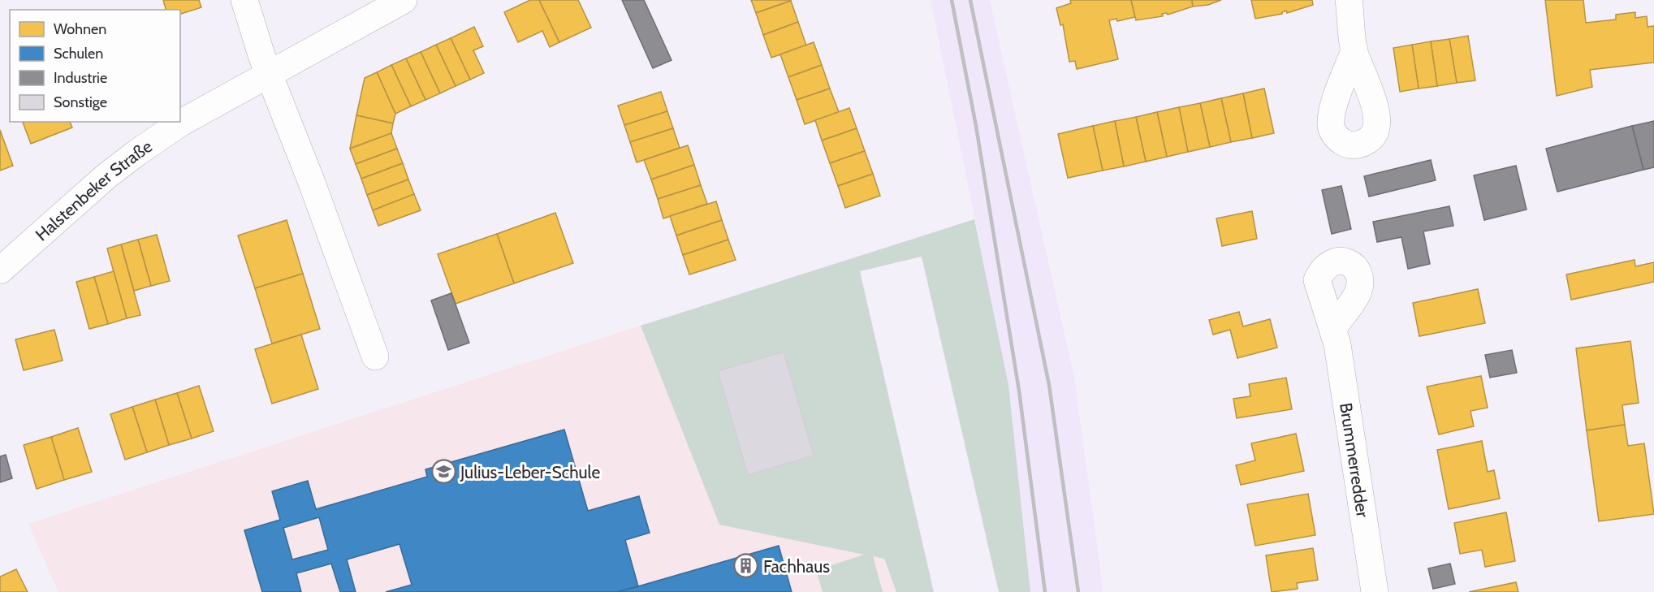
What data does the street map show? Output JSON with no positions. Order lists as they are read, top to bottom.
{
  "streets": {
    "street": ["Halstenbeker Straße", "Brummerredder"]
  },
  "places": {
    "school or university": ["Julius-Leber-Schule"],
    "building": ["Fachhaus"]
  },
  "legend": [
    "Wohnen",
    "Schulen",
    "Industrie",
    "Sonstige"
  ]
}
